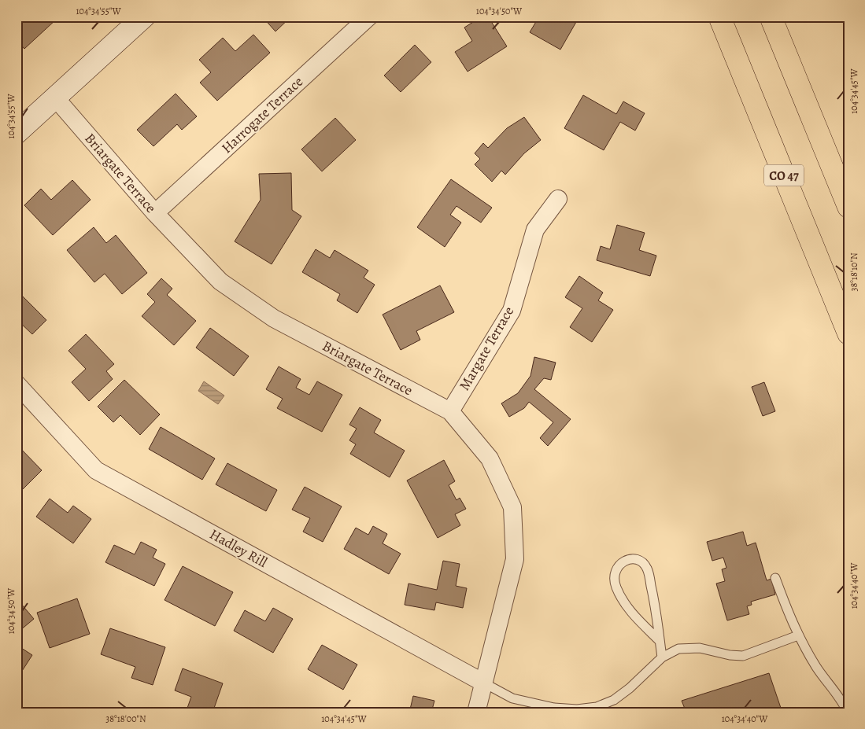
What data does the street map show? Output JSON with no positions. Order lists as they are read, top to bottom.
{
  "streets": {
    "highway": ["CO 47"],
    "street": [
      "Harrogate Terrace",
      "Briargate Terrace",
      "Margate Terrace",
      "Hadley Rill"
    ]
  },
  "crossings": [
    ["Harrogate Terrace", "Briargate Terrace"],
    ["Briargate Terrace", "Margate Terrace"],
    ["Briargate Terrace", "Hadley Rill"]
  ],
  "coordinates": [
    "104°34'55\"W",
    "104°34'50\"W",
    "104°34'45\"W",
    "38°18'10\"N",
    "104°34'40\"W",
    "38°18'00\"N"
  ]
}
